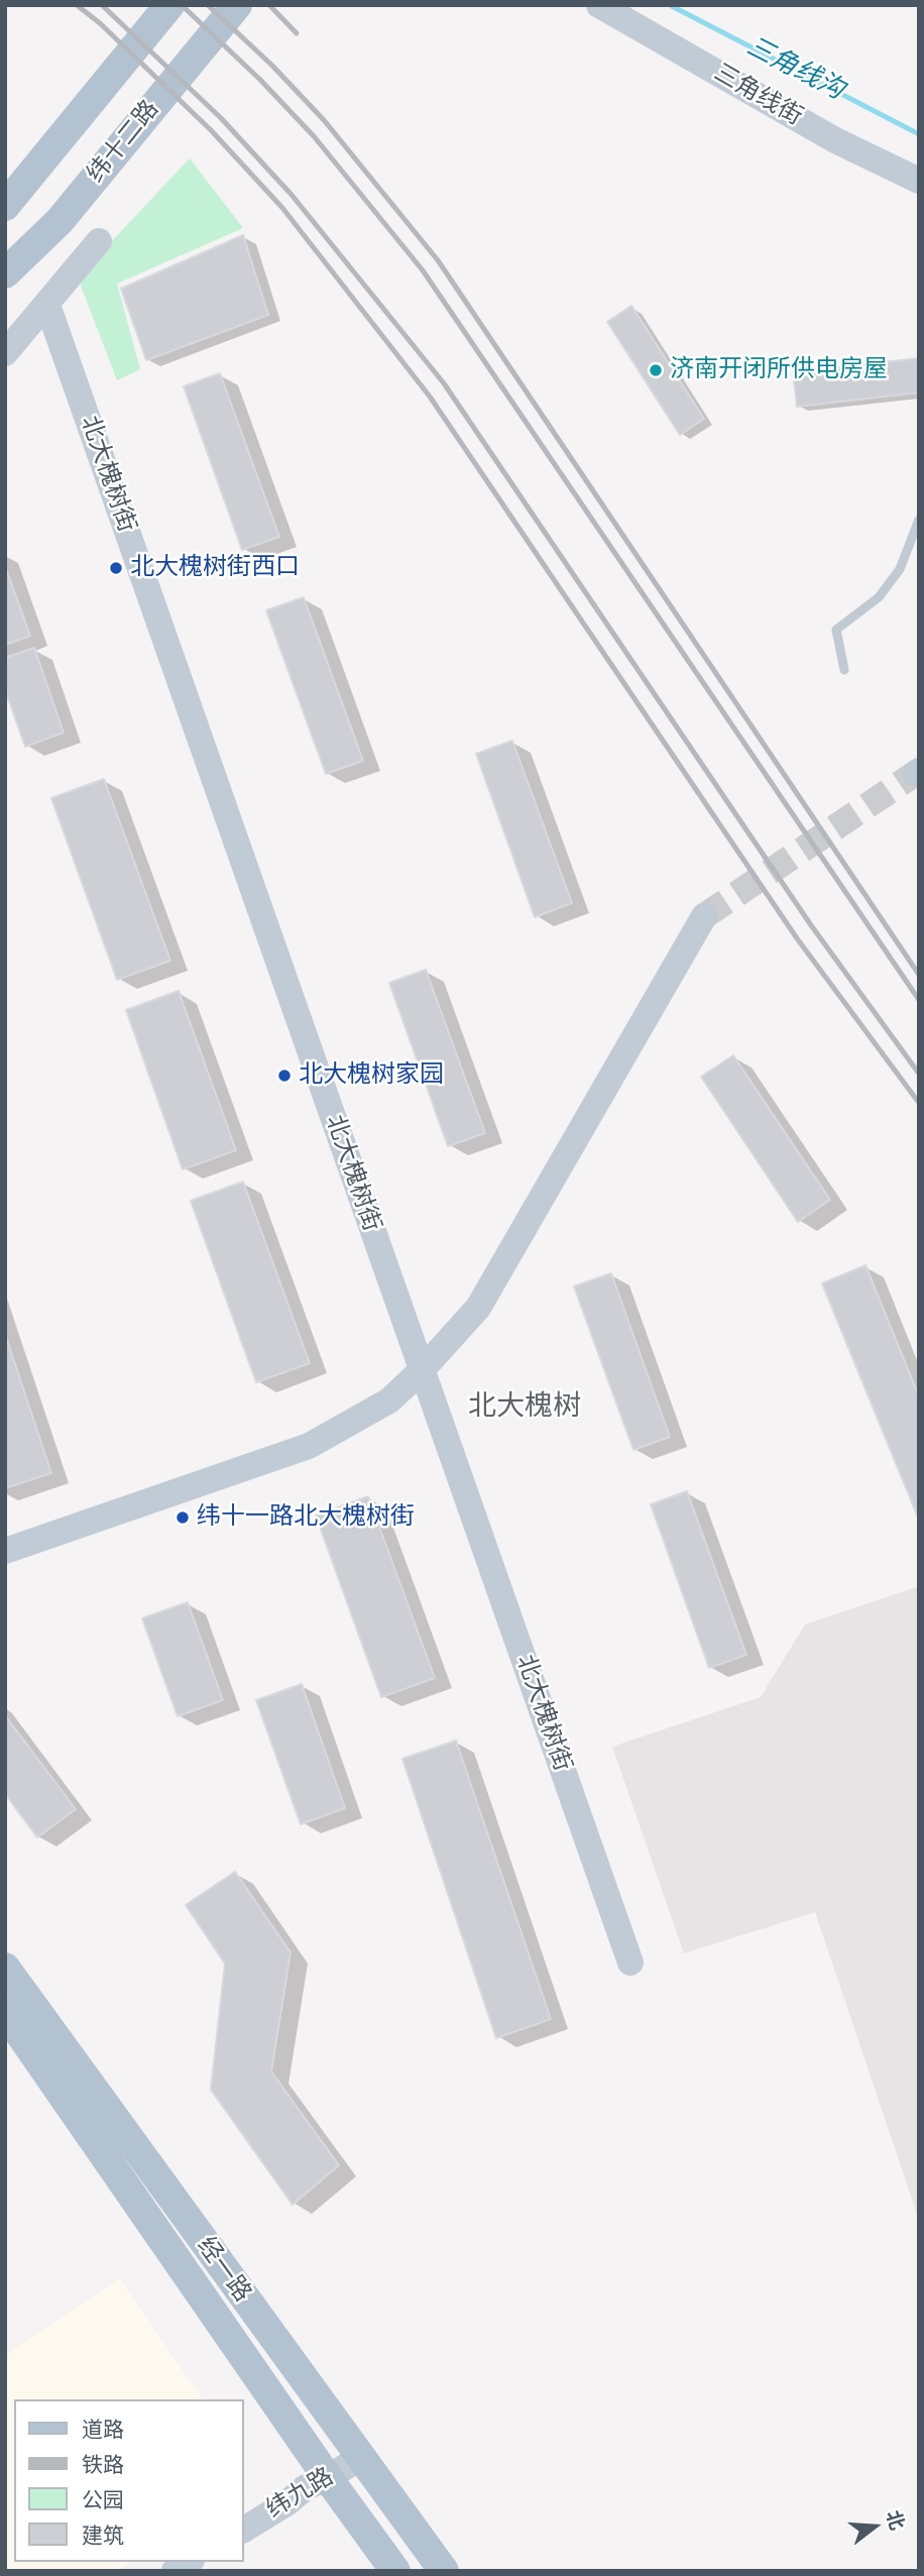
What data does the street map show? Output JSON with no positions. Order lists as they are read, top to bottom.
{
  "streets": {
    "main road": ["纬十二路", "经一路"],
    "street": ["三角线街", "北大槐树街", "纬九路"]
  },
  "crossings": [
    ["经一路", "纬九路"]
  ],
  "districts": ["北大槐树"],
  "water": ["三角线沟"],
  "places": [
    "济南开闭所供电房屋",
    "北大槐树街西口",
    "北大槐树家园",
    "纬十一路北大槐树街"
  ],
  "legend": [
    "道路",
    "铁路",
    "公园",
    "建筑"
  ],
  "north": "right"
}
